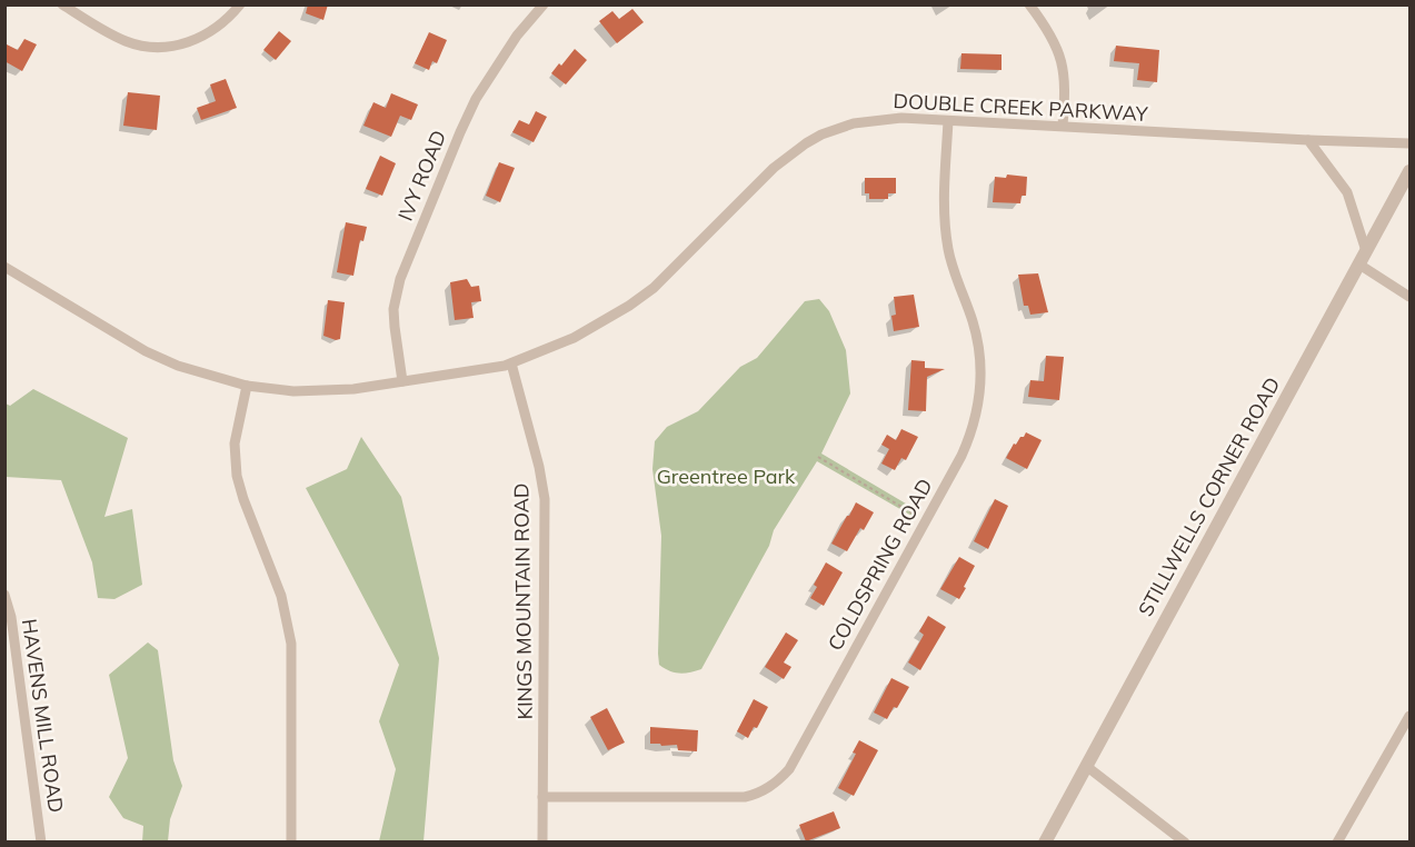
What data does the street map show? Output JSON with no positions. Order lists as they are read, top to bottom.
{
  "streets": {
    "street": [
      "DOUBLE CREEK PARKWAY",
      "IVY ROAD",
      "STILLWELLS CORNER ROAD",
      "COLDSPRING ROAD",
      "KINGS MOUNTAIN ROAD",
      "HAVENS MILL ROAD"
    ]
  },
  "crossings": [
    ["DOUBLE CREEK PARKWAY", "IVY ROAD"],
    ["DOUBLE CREEK PARKWAY", "COLDSPRING ROAD"],
    ["DOUBLE CREEK PARKWAY", "KINGS MOUNTAIN ROAD"],
    ["COLDSPRING ROAD", "KINGS MOUNTAIN ROAD"]
  ],
  "parks": ["Greentree Park"]
}
